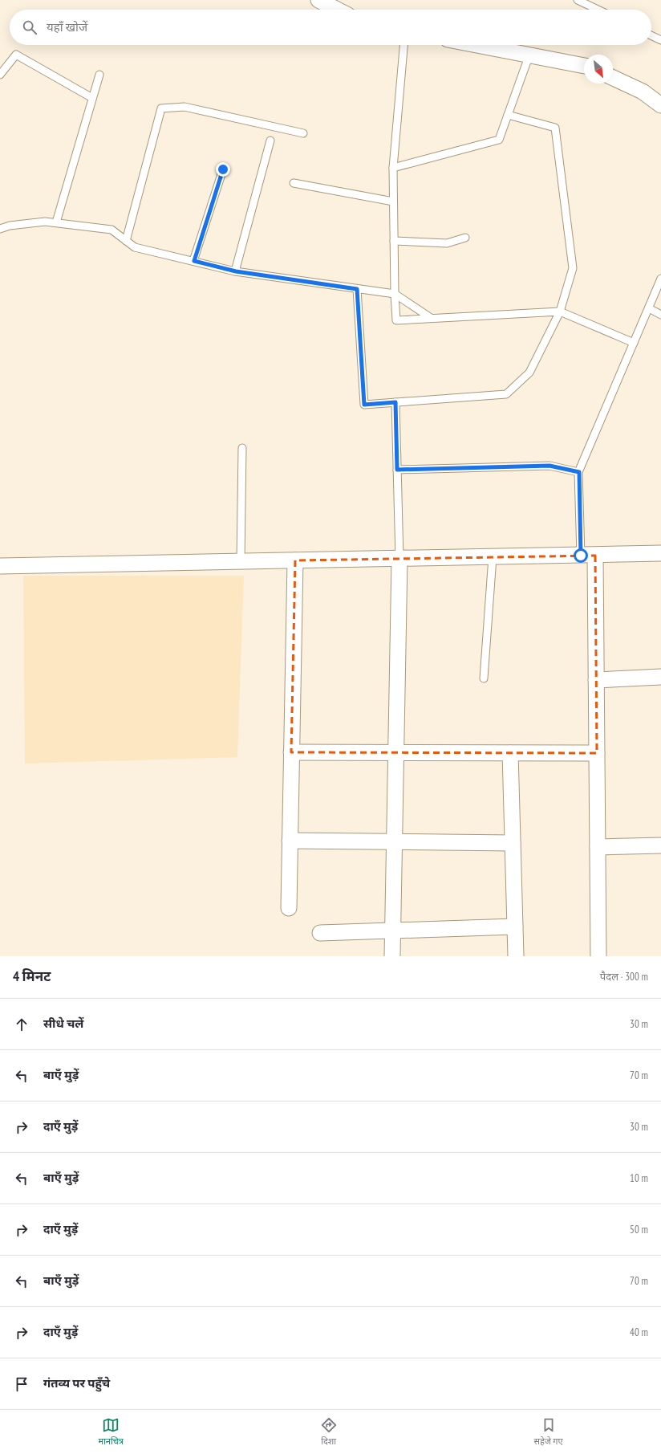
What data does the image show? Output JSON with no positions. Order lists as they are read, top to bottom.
{
  "north": "bottom right",
  "page": {
    "search": "यहाँ खोजें",
    "heading": ["4 मिनट", "पैदल · 300 m"],
    "list": [
      ["सीधे चलें", "30 m"],
      ["बाएँ मुड़ें", "70 m"],
      ["दाएँ मुड़ें", "30 m"],
      ["बाएँ मुड़ें", "10 m"],
      ["दाएँ मुड़ें", "50 m"],
      ["बाएँ मुड़ें", "70 m"],
      ["दाएँ मुड़ें", "40 m"],
      "गंतव्य पर पहुँचे"
    ],
    "nav": ["मानचित्र", "दिशा", "सहेजे गए"]
  }
}
